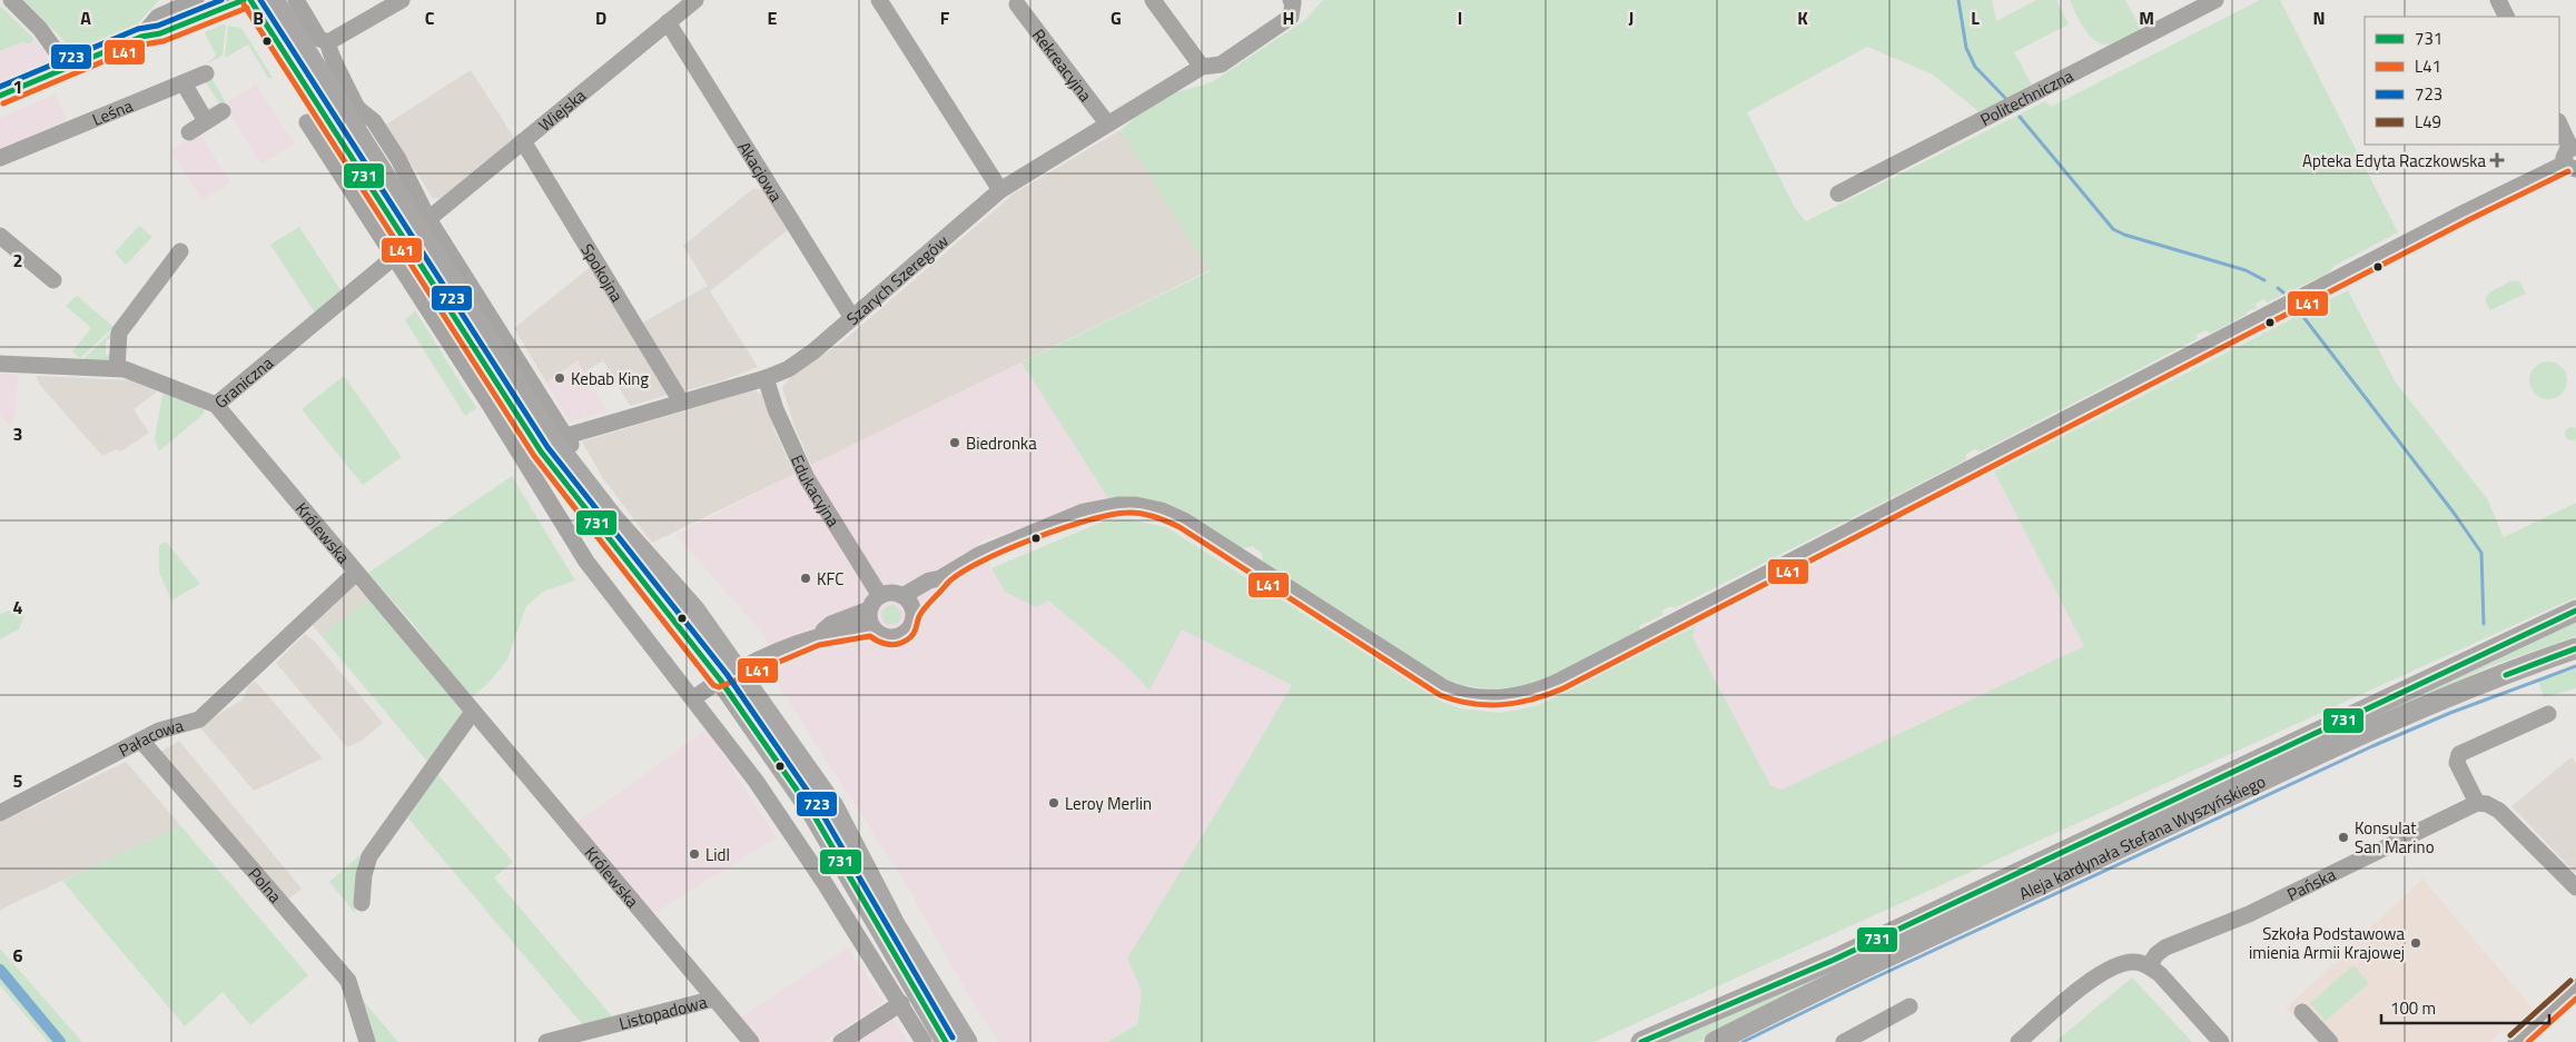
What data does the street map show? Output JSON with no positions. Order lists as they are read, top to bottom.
{
  "streets": {
    "main road": ["Aleja kardynała Stefana Wyszyńskiego"],
    "street": [
      "Rekreacyjna",
      "Politechniczna",
      "Wiejska",
      "Leśna",
      "Akacjowa",
      "Spokojna",
      "Szarych Szeregów",
      "Graniczna",
      "Edukacyjna",
      "Królewska",
      "Pałacowa",
      "Pańska",
      "Polna",
      "Listopadowa"
    ]
  },
  "crossings": [
    ["Rekreacyjna", "Szarych Szeregów"],
    ["Wiejska", "Akacjowa"],
    ["Wiejska", "Spokojna"],
    ["Wiejska", "Graniczna"],
    ["Akacjowa", "Szarych Szeregów"],
    ["Spokojna", "Szarych Szeregów"],
    ["Szarych Szeregów", "Edukacyjna"],
    ["Graniczna", "Królewska"],
    ["Królewska", "Pałacowa"],
    ["Królewska", "Listopadowa"],
    ["Pałacowa", "Polna"]
  ],
  "places": {
    "health": ["Apteka Edyta Raczkowska"],
    "other": [
      "Kebab King",
      "Biedronka",
      "KFC",
      "Leroy Merlin",
      "Konsulat San Marino",
      "Lidl",
      "Szkoła Podstawowa imienia Armii Krajowej"
    ]
  },
  "lines": [
    "transit line 731",
    "transit line 723",
    "transit line L41",
    "transit line L49"
  ],
  "legend": [
    "731",
    "L41",
    "723",
    "L49"
  ],
  "scale_bar": "100 m",
  "grid": {
    "columns": [
      "A",
      "B",
      "C",
      "D",
      "E",
      "F",
      "G",
      "H",
      "I",
      "J",
      "K",
      "L",
      "M",
      "N"
    ],
    "rows": [
      "1",
      "2",
      "3",
      "4",
      "5",
      "6"
    ]
  }
}
